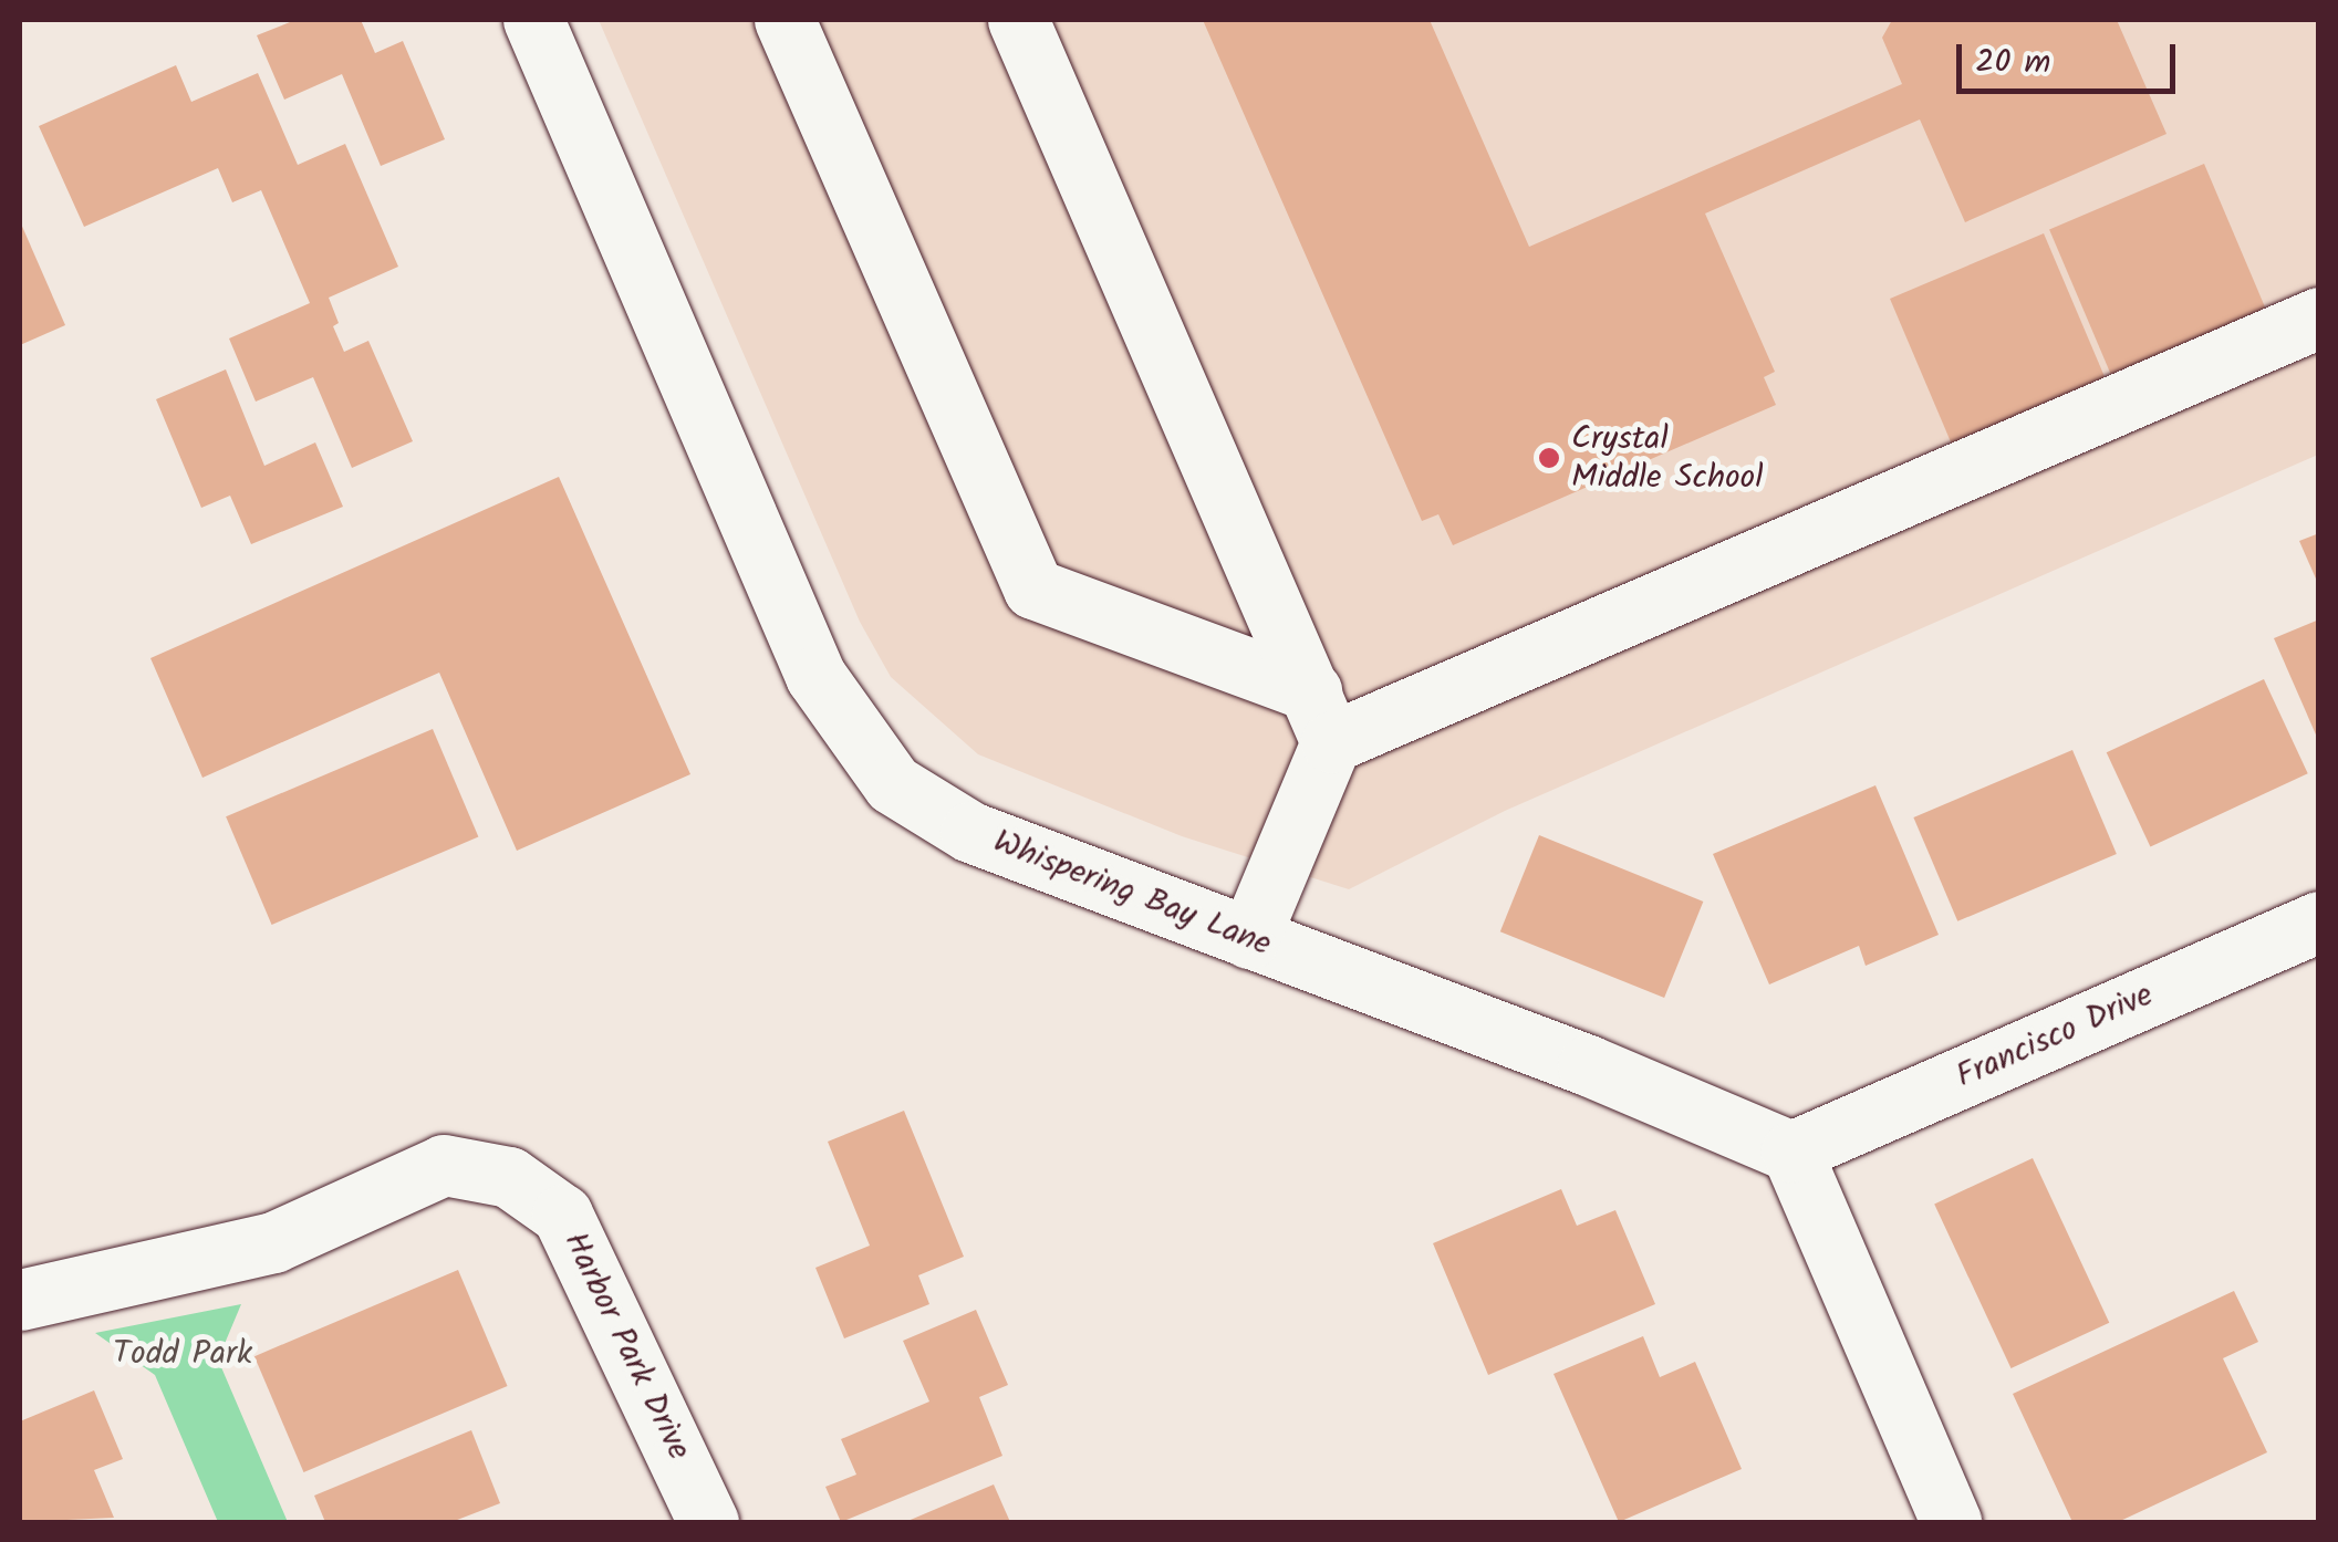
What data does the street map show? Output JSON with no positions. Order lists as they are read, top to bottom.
{
  "streets": {
    "street": ["Whispering Bay Lane", "Francisco Drive", "Harbor Park Drive"]
  },
  "crossings": [
    ["Whispering Bay Lane", "Francisco Drive"]
  ],
  "parks": ["Todd Park"],
  "places": ["Crystal Middle School"],
  "scale_bar": "20 m"
}
